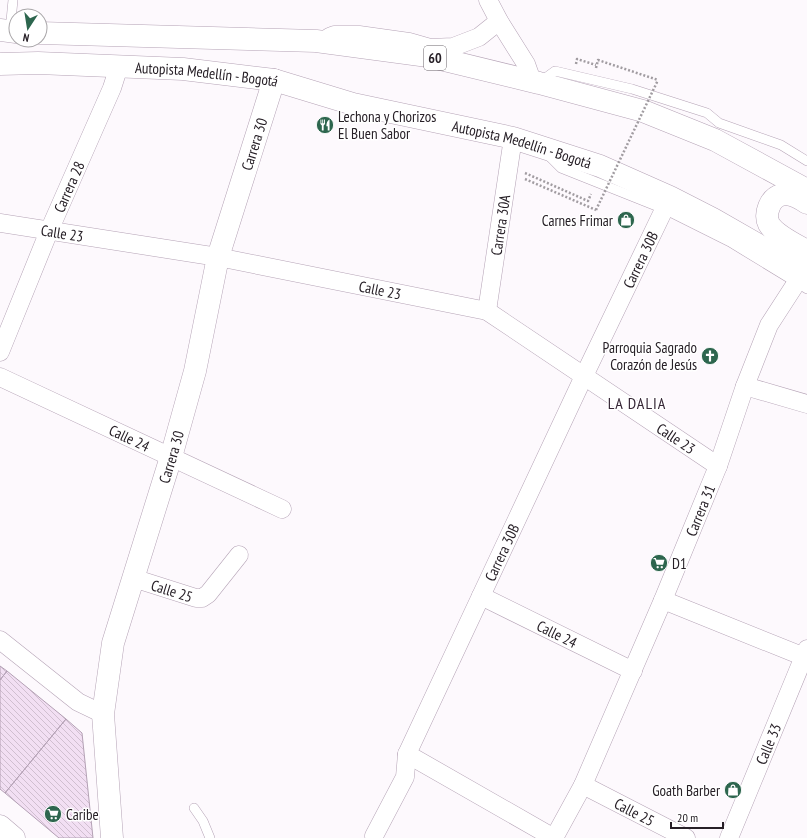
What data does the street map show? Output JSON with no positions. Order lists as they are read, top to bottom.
{
  "streets": {
    "main road": ["60", "Autopista Medellín - Bogotá", "Carrera 30"],
    "street": [
      "Carrera 28",
      "Carrera 30A",
      "Calle 23",
      "Carrera 30B",
      "Calle 24",
      "Carrera 31",
      "Calle 25",
      "Calle 33"
    ]
  },
  "crossings": [
    ["Autopista Medellín - Bogotá", "Carrera 30"],
    ["Autopista Medellín - Bogotá", "Carrera 28"],
    ["Autopista Medellín - Bogotá", "Carrera 30A"],
    ["Autopista Medellín - Bogotá", "Carrera 30B"],
    ["Autopista Medellín - Bogotá", "Carrera 31"],
    ["Carrera 30", "Calle 23"],
    ["Carrera 30", "Calle 24"],
    ["Carrera 30", "Calle 25"],
    ["Carrera 28", "Calle 23"],
    ["Carrera 30A", "Calle 23"],
    ["Calle 23", "Carrera 30B"],
    ["Calle 23", "Carrera 31"],
    ["Carrera 30B", "Calle 24"],
    ["Calle 24", "Carrera 31"],
    ["Carrera 31", "Calle 25"]
  ],
  "districts": ["LA DALIA"],
  "places": {
    "restaurant": ["Lechona y Chorizos El Buen Sabor"],
    "shop": ["Carnes Frimar", "Goath Barber"],
    "church": ["Parroquia Sagrado Corazón de Jesús"],
    "supermarket": ["D1", "Caribe"]
  },
  "scale_bar": "20 m",
  "north": "bottom"
}
